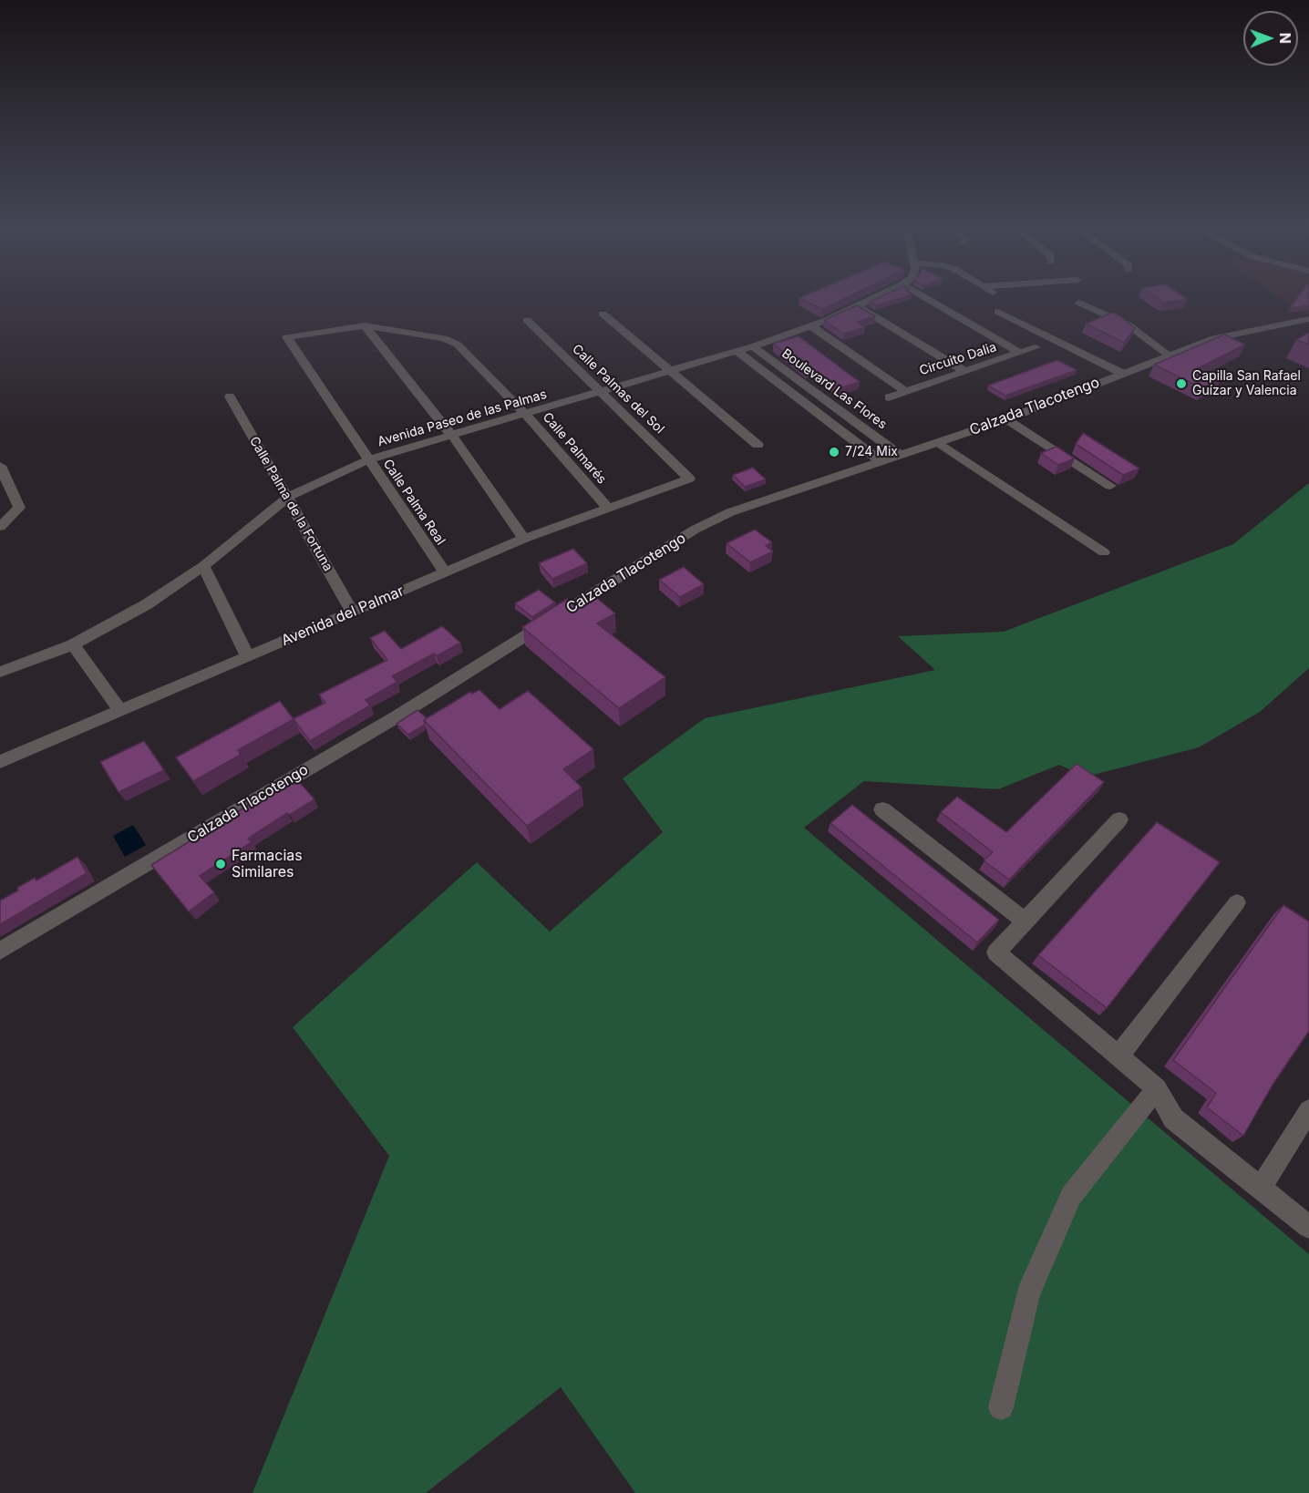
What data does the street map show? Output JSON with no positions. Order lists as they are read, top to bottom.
{
  "streets": {
    "street": [
      "Circuito Dalia",
      "Calle Palmas del Sol",
      "Boulevard Las Flores",
      "Calzada Tlacotengo",
      "Avenida Paseo de las Palmas",
      "Calle Palmarés",
      "Calle Palma Real",
      "Calle Palma de la Fortuna",
      "Avenida del Palmar"
    ]
  },
  "crossings": [
    ["Circuito Dalia", "Avenida Paseo de las Palmas"],
    ["Calle Palmas del Sol", "Avenida Paseo de las Palmas"],
    ["Calle Palmas del Sol", "Avenida del Palmar"],
    ["Boulevard Las Flores", "Calzada Tlacotengo"],
    ["Boulevard Las Flores", "Avenida Paseo de las Palmas"],
    ["Avenida Paseo de las Palmas", "Calle Palmarés"],
    ["Avenida Paseo de las Palmas", "Calle Palma Real"],
    ["Avenida Paseo de las Palmas", "Calle Palma de la Fortuna"],
    ["Calle Palmarés", "Calle Palma Real"],
    ["Calle Palmarés", "Avenida del Palmar"],
    ["Calle Palma Real", "Avenida del Palmar"],
    ["Calle Palma de la Fortuna", "Avenida del Palmar"]
  ],
  "places": ["Capilla San Rafael Guízar y Valencia", "7/24 Mix", "Farmacias Similares"],
  "north": "right"
}
